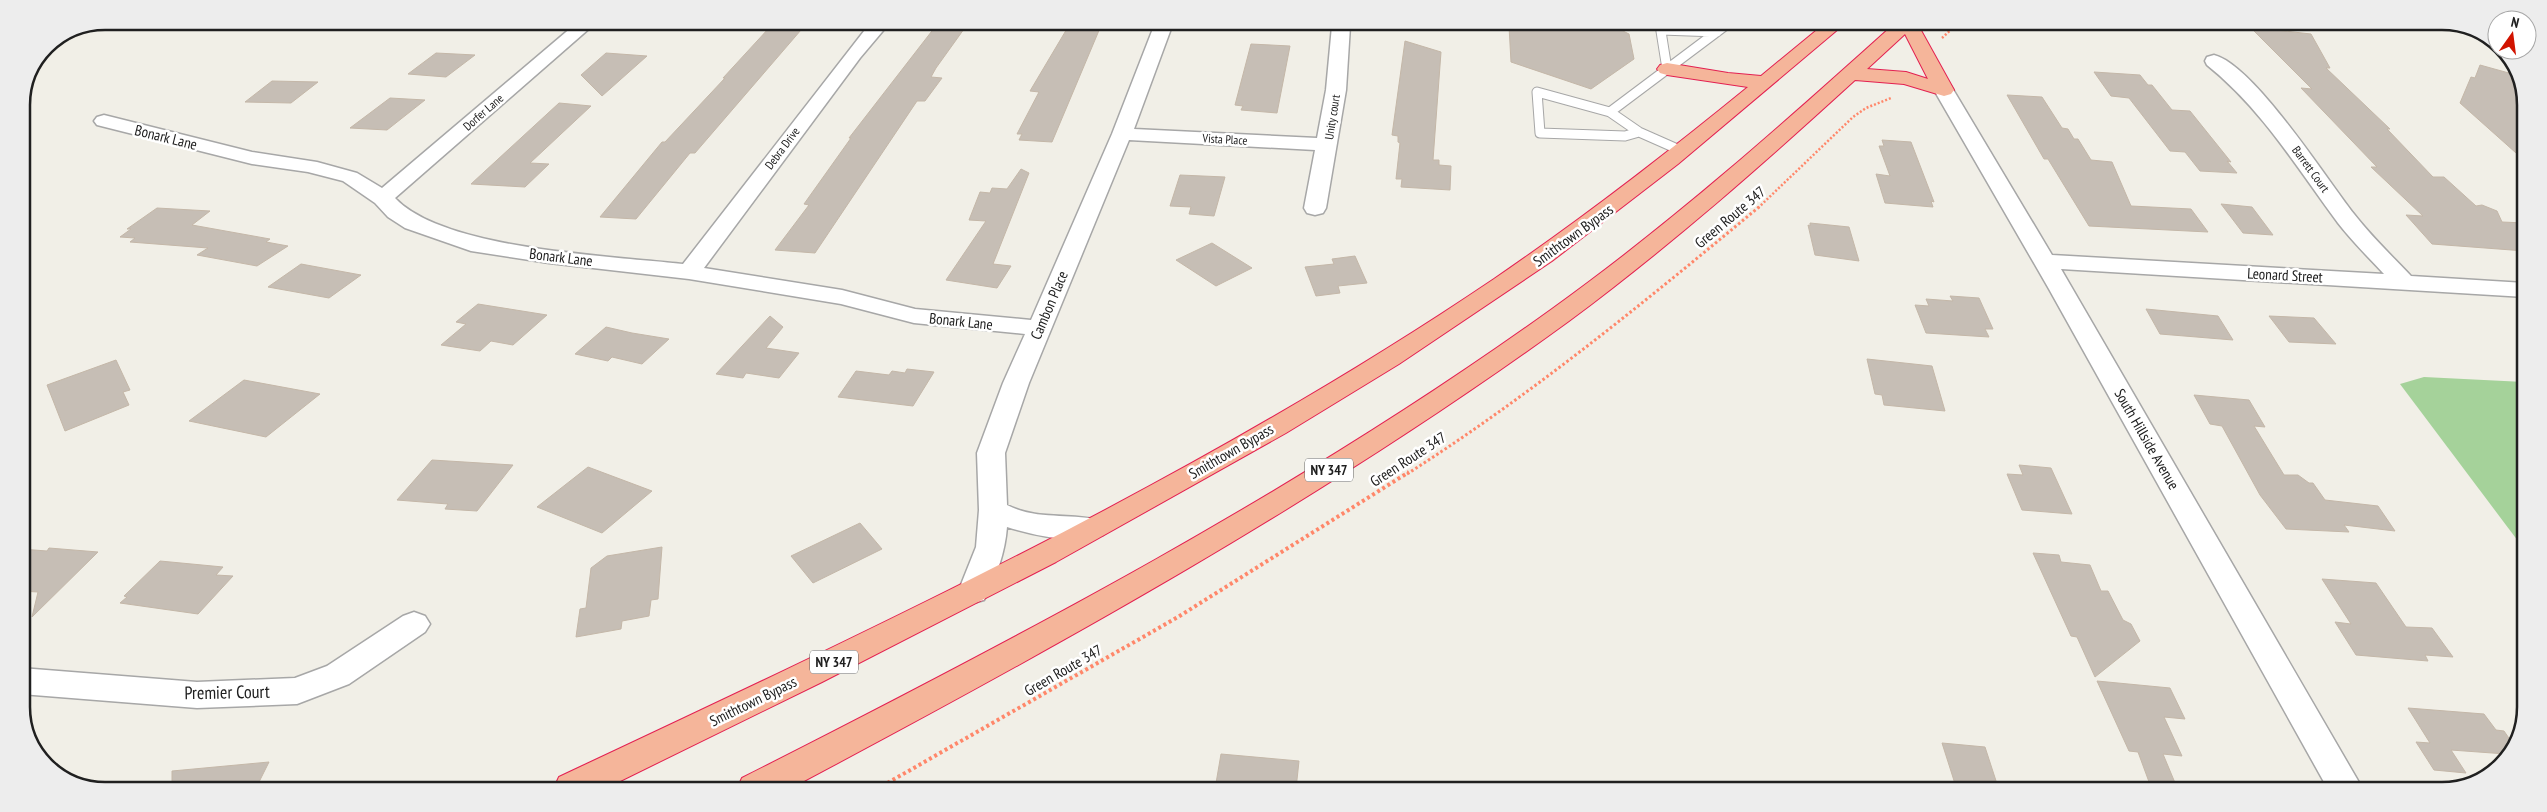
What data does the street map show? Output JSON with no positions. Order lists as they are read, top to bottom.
{
  "streets": {
    "highway": ["Smithtown Bypass", "NY 347"],
    "street": [
      "Dorfer Lane",
      "Unity court",
      "Bonark Lane",
      "Vista Place",
      "Debra Drive",
      "Barrett Court",
      "Leonard Street",
      "Cambon Place",
      "South Hillside Avenue",
      "Premier Court"
    ],
    "path": ["Green Route 347"]
  },
  "crossings": [
    ["Dorfer Lane", "Bonark Lane"],
    ["Unity court", "Vista Place"],
    ["Bonark Lane", "Debra Drive"],
    ["Bonark Lane", "Cambon Place"],
    ["Vista Place", "Cambon Place"],
    ["Barrett Court", "Leonard Street"],
    ["Smithtown Bypass", "Cambon Place"],
    ["Leonard Street", "South Hillside Avenue"]
  ],
  "north": "top"
}
